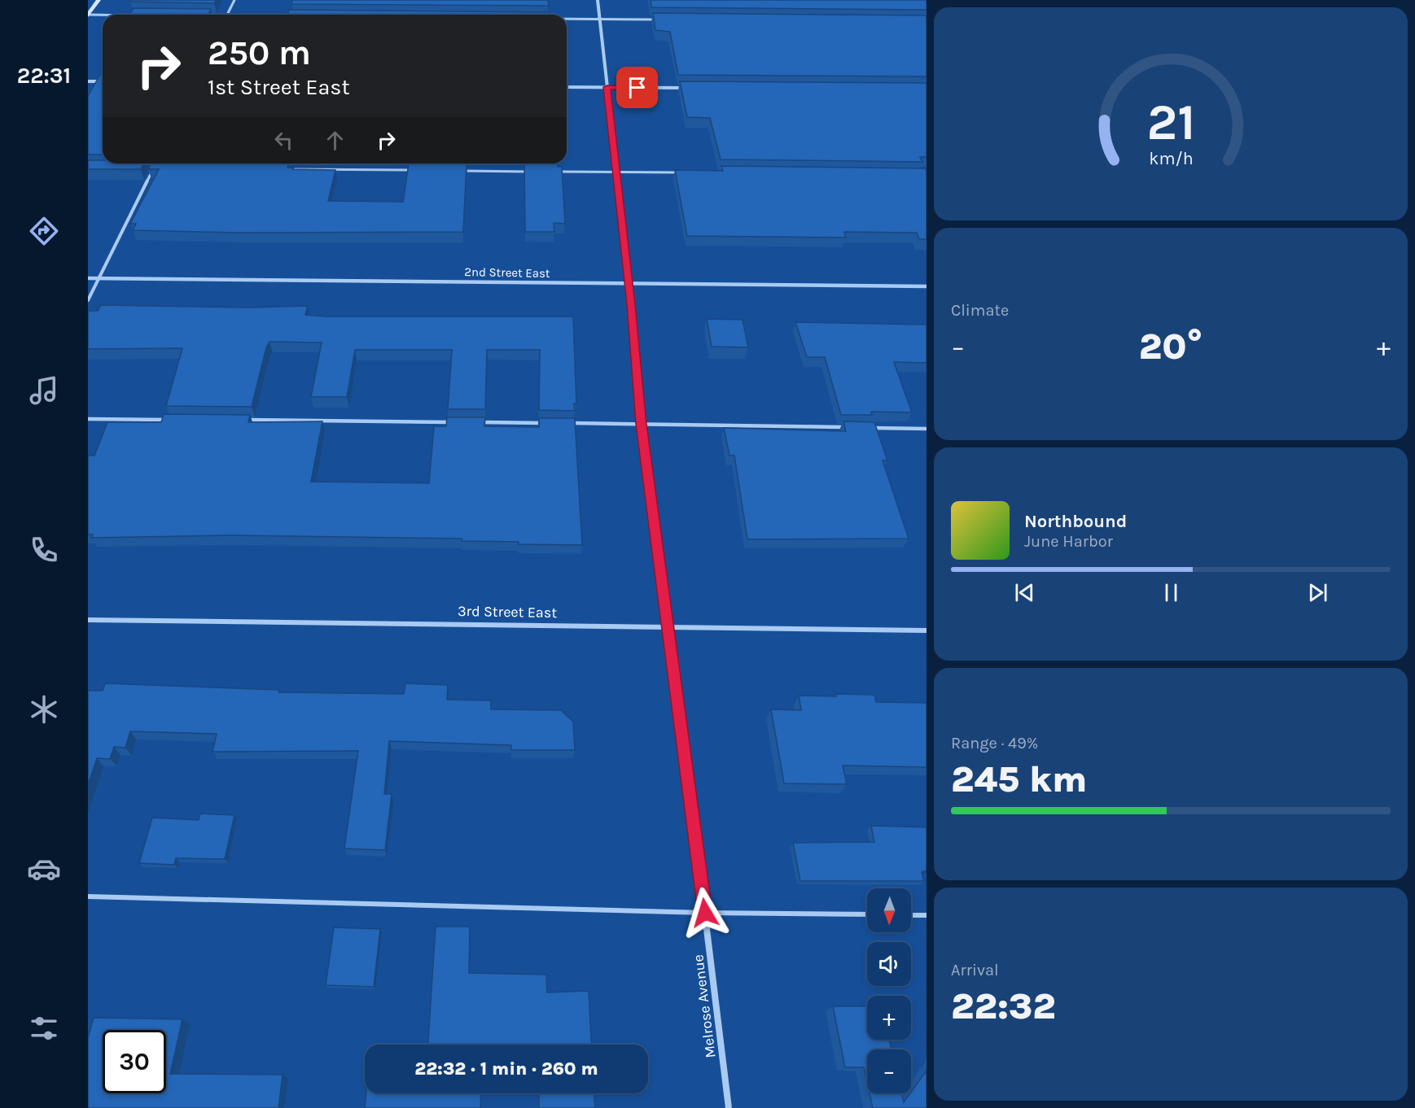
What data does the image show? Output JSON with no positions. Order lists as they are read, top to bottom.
{
  "streets": {
    "street": ["2nd Street East", "3rd Street East", "Melrose Avenue"]
  },
  "crossings": [
    ["2nd Street East", "Melrose Avenue"],
    ["3rd Street East", "Melrose Avenue"]
  ],
  "north": "bottom",
  "page": {
    "tabs": "22:31",
    "turn": ["250 m", "1st Street East"],
    "tile": [
      "Climate",
      ["Range · 49%", "245 km"],
      ["Arrival", "22:32"]
    ],
    "heat": ["−", "20°", "+"],
    "song": ["Northbound", "June Harbor"],
    "map_buttons": ["+", "−"],
    "limit": "30",
    "trip": "22:32 · 1 min · 260 m",
    "gauge": ["21", "km/h"]
  }
}
